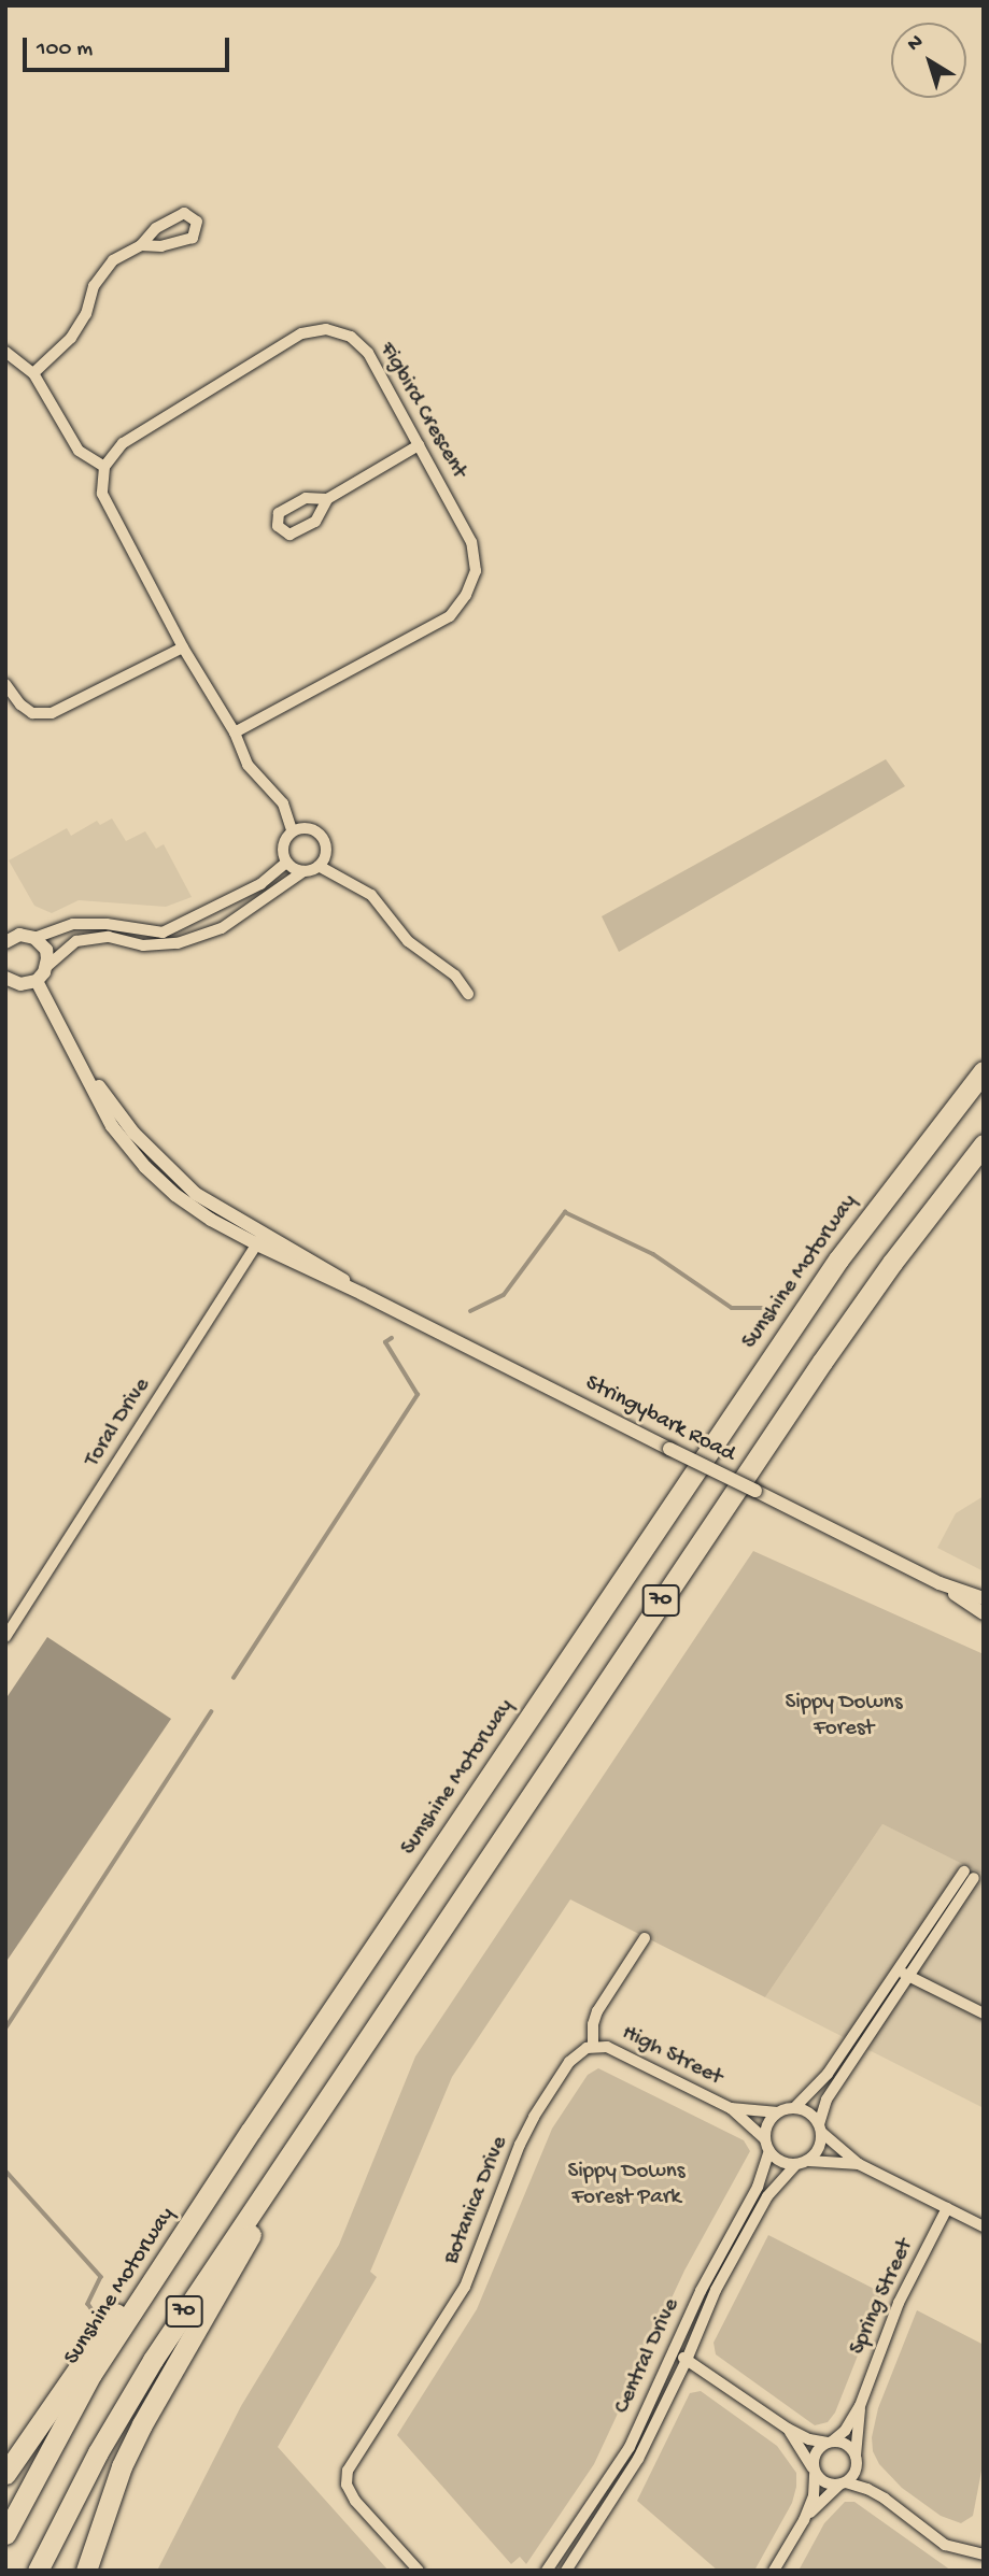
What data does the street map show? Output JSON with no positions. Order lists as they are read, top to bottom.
{
  "streets": {
    "highway": ["Sunshine Motorway", "70"],
    "street": [
      "Figbird Crescent",
      "Stringybark Road",
      "Toral Drive",
      "High Street",
      "Botanica Drive",
      "Spring Street",
      "Central Drive"
    ]
  },
  "crossings": [
    ["Stringybark Road", "Toral Drive"],
    ["High Street", "Botanica Drive"],
    ["High Street", "Central Drive"]
  ],
  "parks": ["Sippy Downs Forest", "Sippy Downs Forest Park"],
  "scale_bar": "100 m",
  "north": "top left"
}
